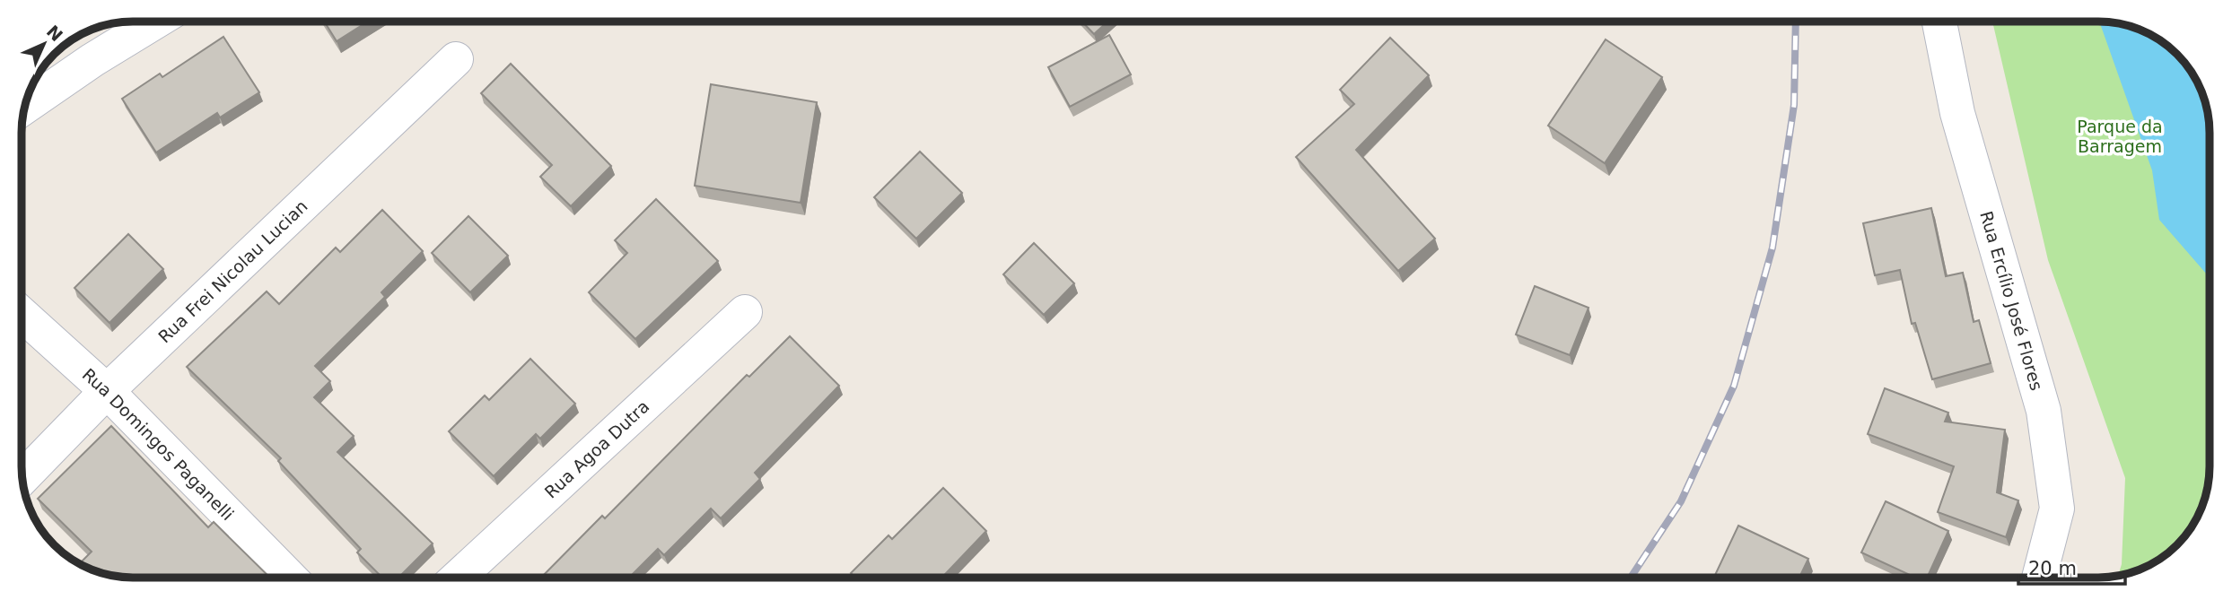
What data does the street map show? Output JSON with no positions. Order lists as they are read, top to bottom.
{
  "streets": {
    "street": [
      "Rua Frei Nicolau Lucian",
      "Rua Ercílio José Flores",
      "Rua Domingos Paganelli",
      "Rua Agoa Dutra"
    ]
  },
  "crossings": [
    ["Rua Frei Nicolau Lucian", "Rua Domingos Paganelli"]
  ],
  "parks": ["Parque da Barragem"],
  "scale_bar": "20 m",
  "north": "top right"
}
